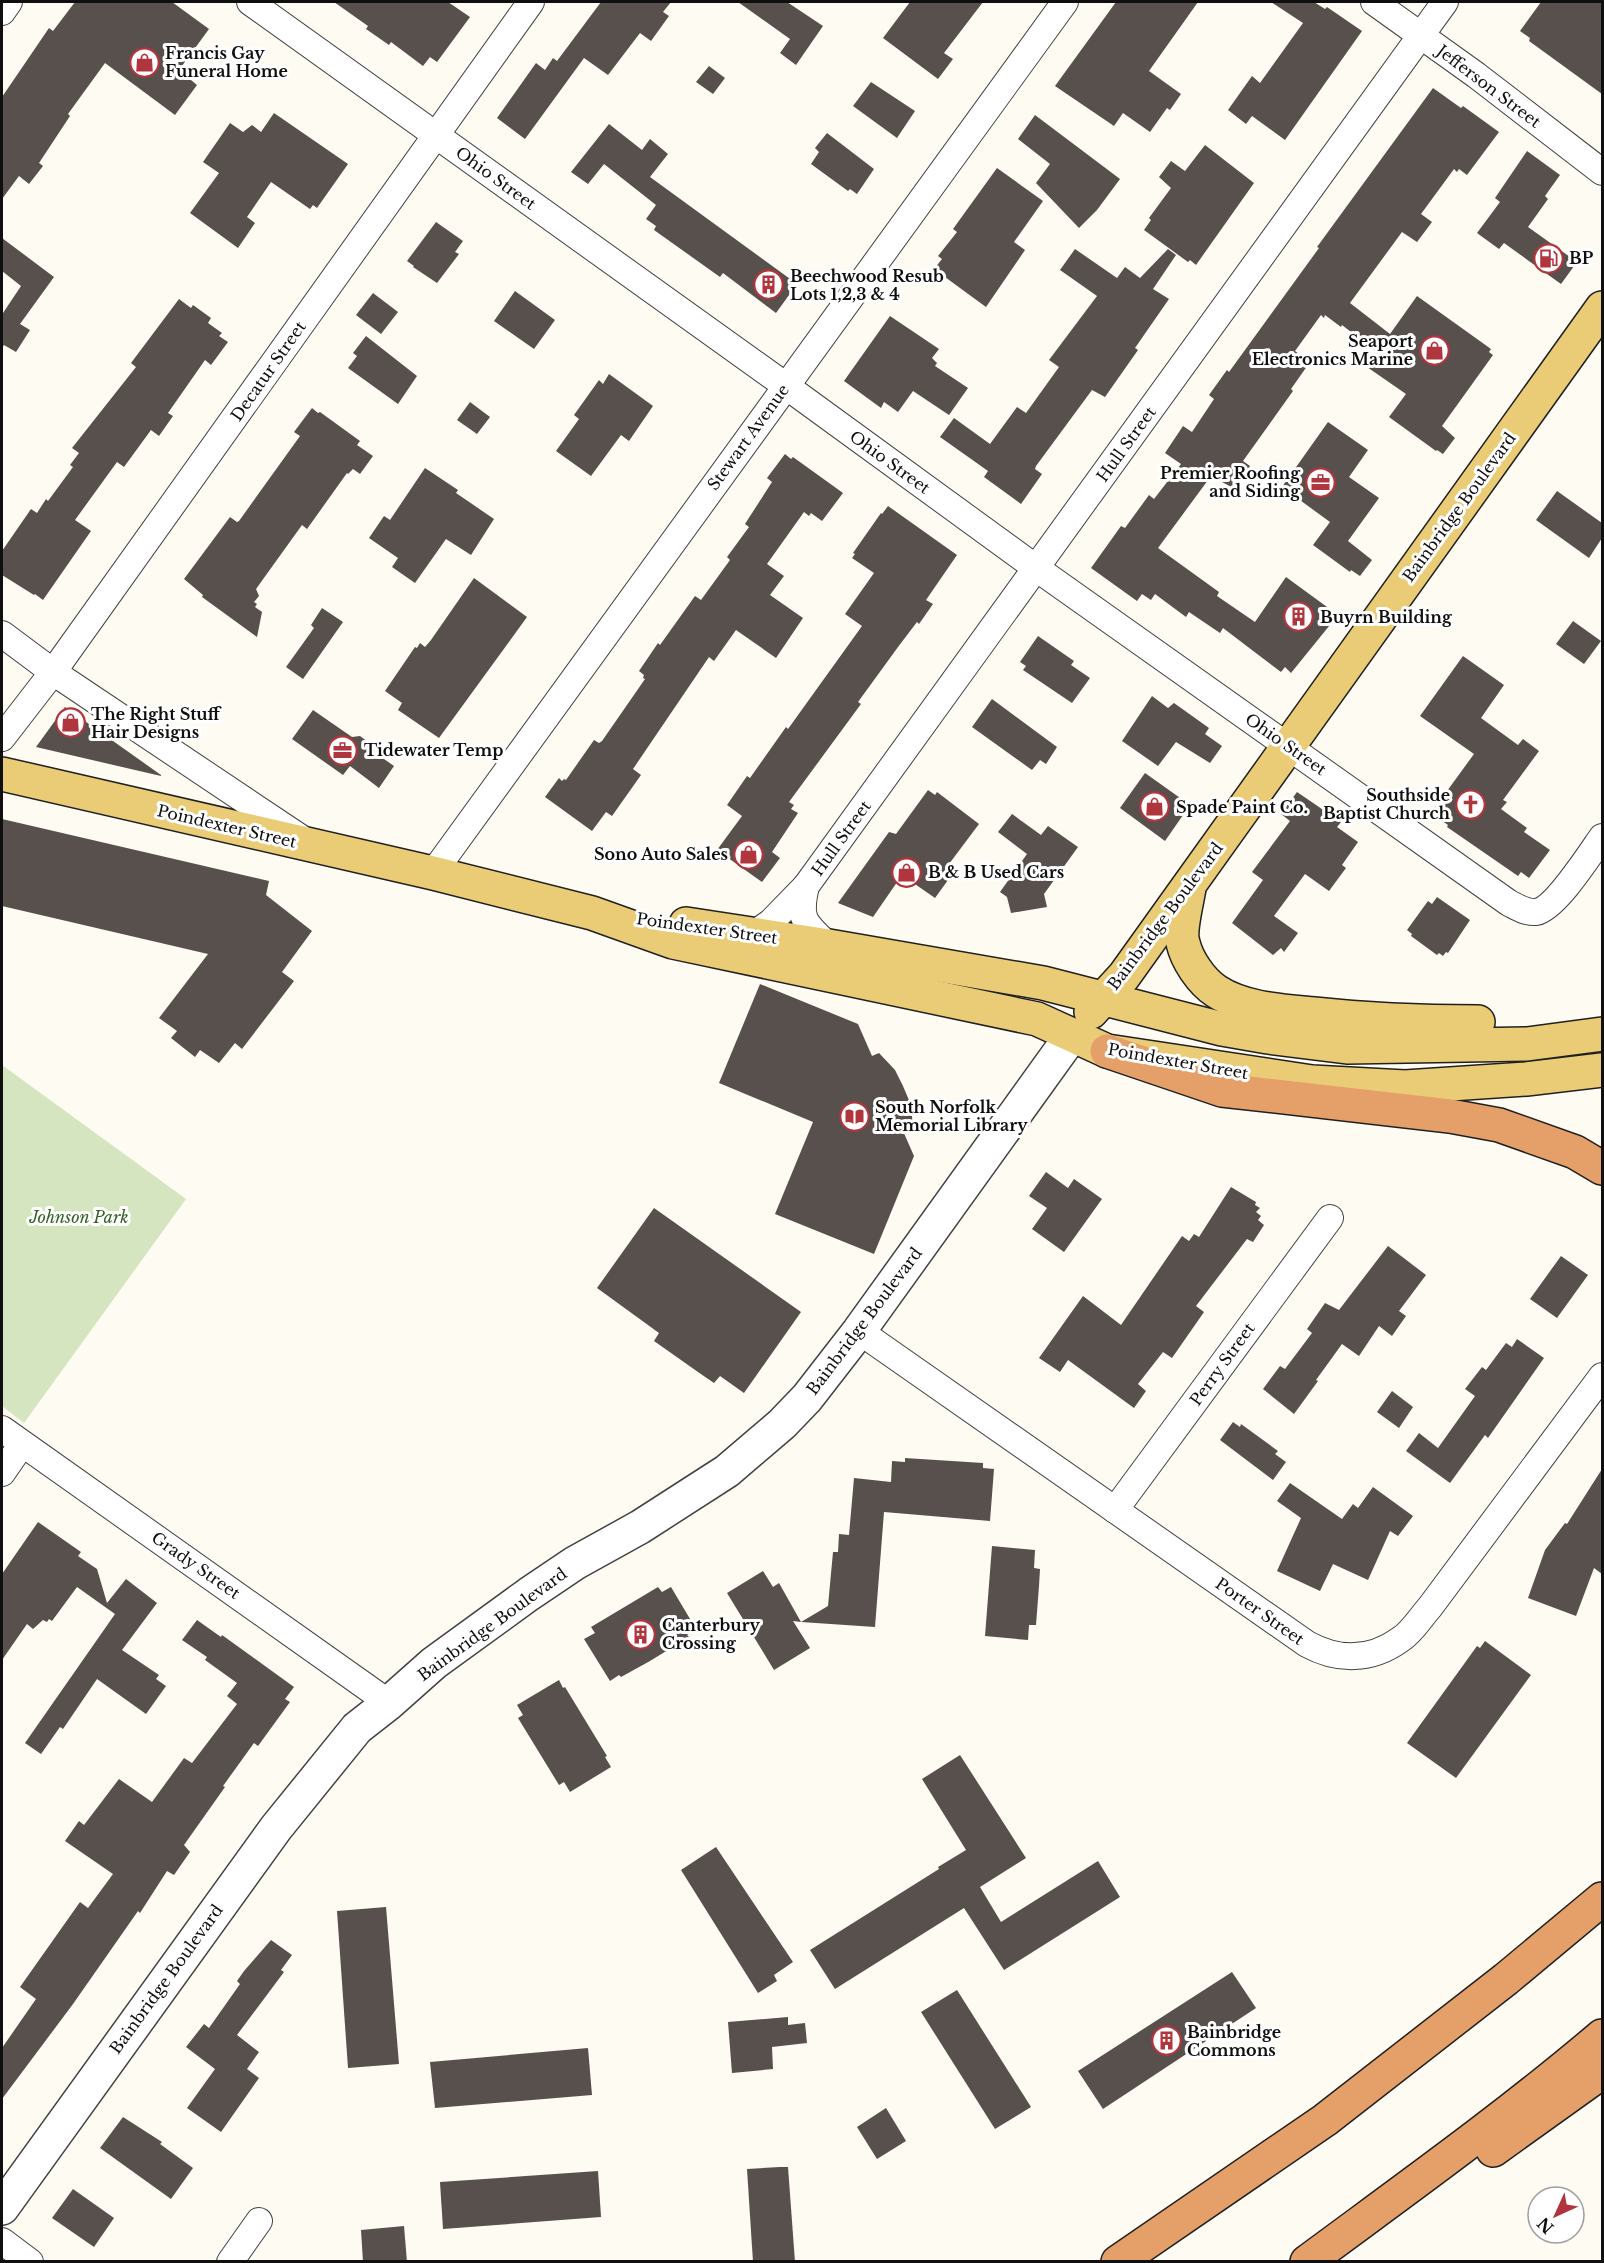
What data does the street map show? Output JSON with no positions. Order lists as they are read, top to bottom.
{
  "streets": {
    "main road": ["Bainbridge Boulevard", "Poindexter Street"],
    "street": [
      "Jefferson Street",
      "Ohio Street",
      "Decatur Street",
      "Stewart Avenue",
      "Hull Street",
      "Perry Street",
      "Grady Street",
      "Porter Street"
    ]
  },
  "crossings": [
    ["Jefferson Street", "Hull Street"],
    ["Ohio Street", "Decatur Street"],
    ["Ohio Street", "Stewart Avenue"],
    ["Ohio Street", "Hull Street"],
    ["Ohio Street", "Bainbridge Boulevard"],
    ["Stewart Avenue", "Poindexter Street"],
    ["Hull Street", "Poindexter Street"],
    ["Bainbridge Boulevard", "Poindexter Street"],
    ["Bainbridge Boulevard", "Grady Street"],
    ["Bainbridge Boulevard", "Porter Street"],
    ["Perry Street", "Porter Street"]
  ],
  "parks": ["Johnson Park"],
  "places": {
    "shop": [
      "Francis Gay Funeral Home",
      "Seaport Electronics Marine",
      "The Right Stuff Hair Designs",
      "Spade Paint Co.",
      "Sono Auto Sales",
      "B & B Used Cars"
    ],
    "fuel station": ["BP"],
    "building": [
      "Beechwood Resub Lots 1,2,3 & 4",
      "Buyrn Building",
      "Canterbury Crossing",
      "Bainbridge Commons"
    ],
    "office": ["Premier Roofing and Siding", "Tidewater Temp"],
    "church": ["Southside Baptist Church"],
    "library": ["South Norfolk Memorial Library"]
  },
  "north": "bottom left"
}
